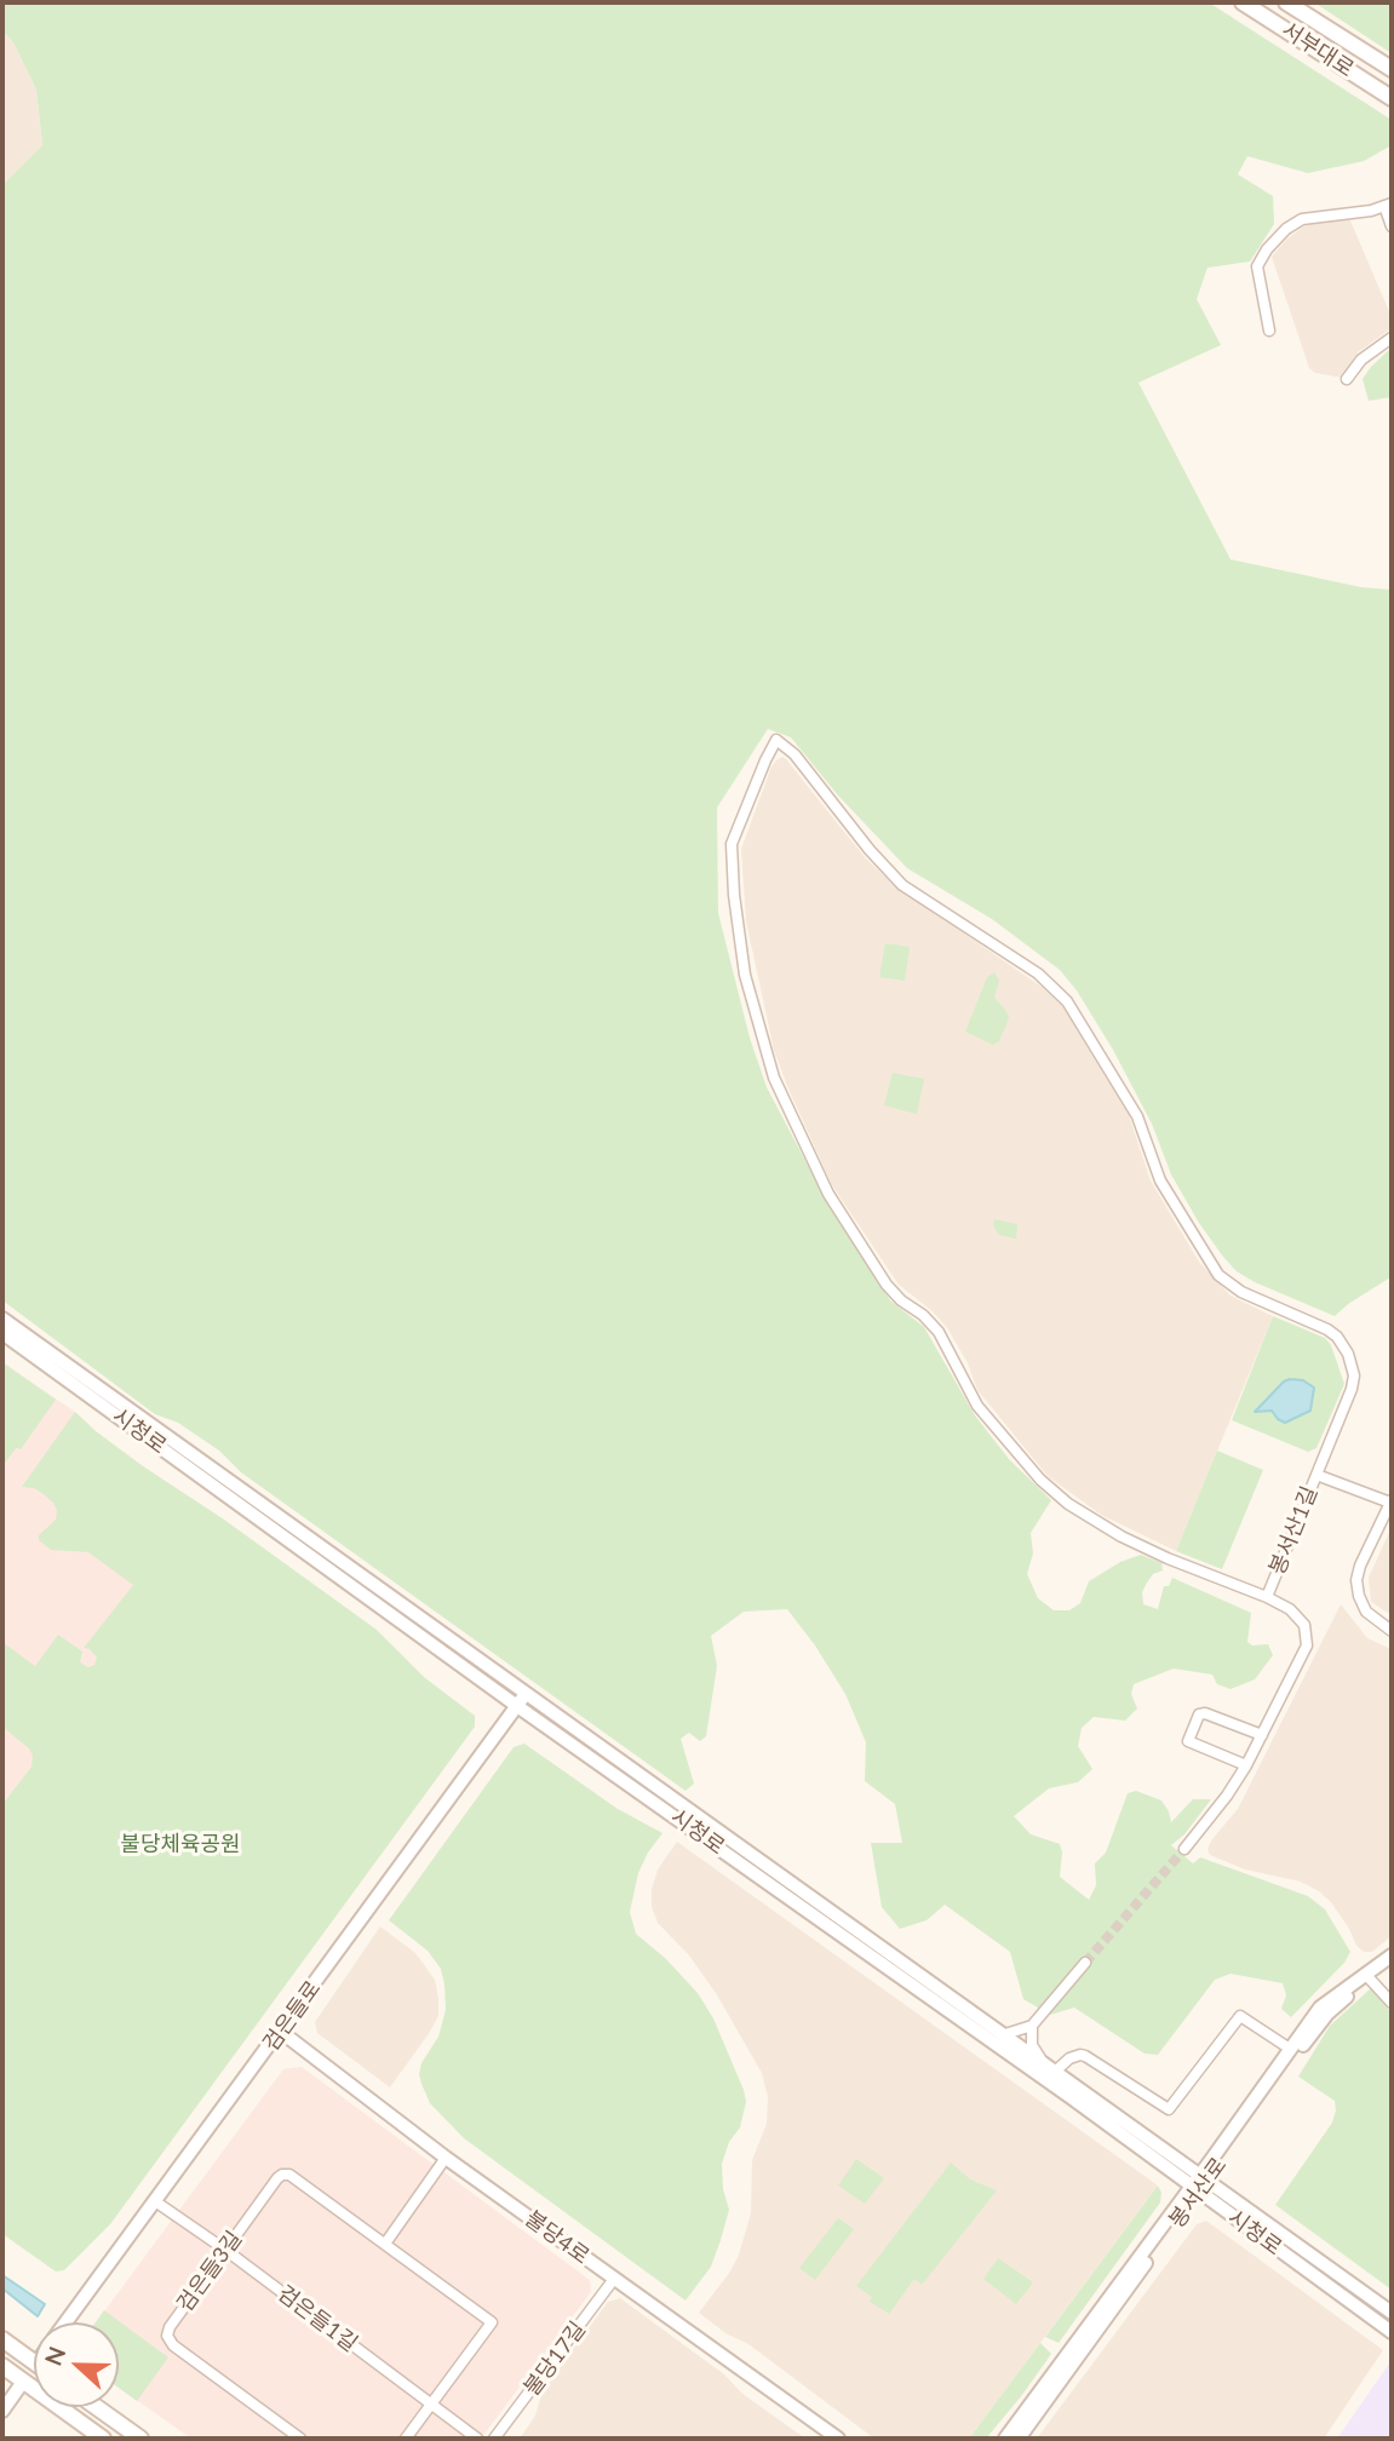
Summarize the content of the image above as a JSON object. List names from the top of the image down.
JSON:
{
  "streets": {
    "main road": ["서부대로"],
    "street": [
      "시청로",
      "봉서산1길",
      "검은들로",
      "봉서산로",
      "불당4로",
      "검은들3길",
      "검은들1길",
      "불당17길"
    ]
  },
  "crossings": [
    ["시청로", "검은들로"],
    ["시청로", "봉서산로"],
    ["검은들로", "불당4로"],
    ["검은들로", "검은들1길"],
    ["불당4로", "불당17길"],
    ["검은들3길", "검은들1길"]
  ],
  "parks": ["불당체육공원"],
  "north": "left"
}
